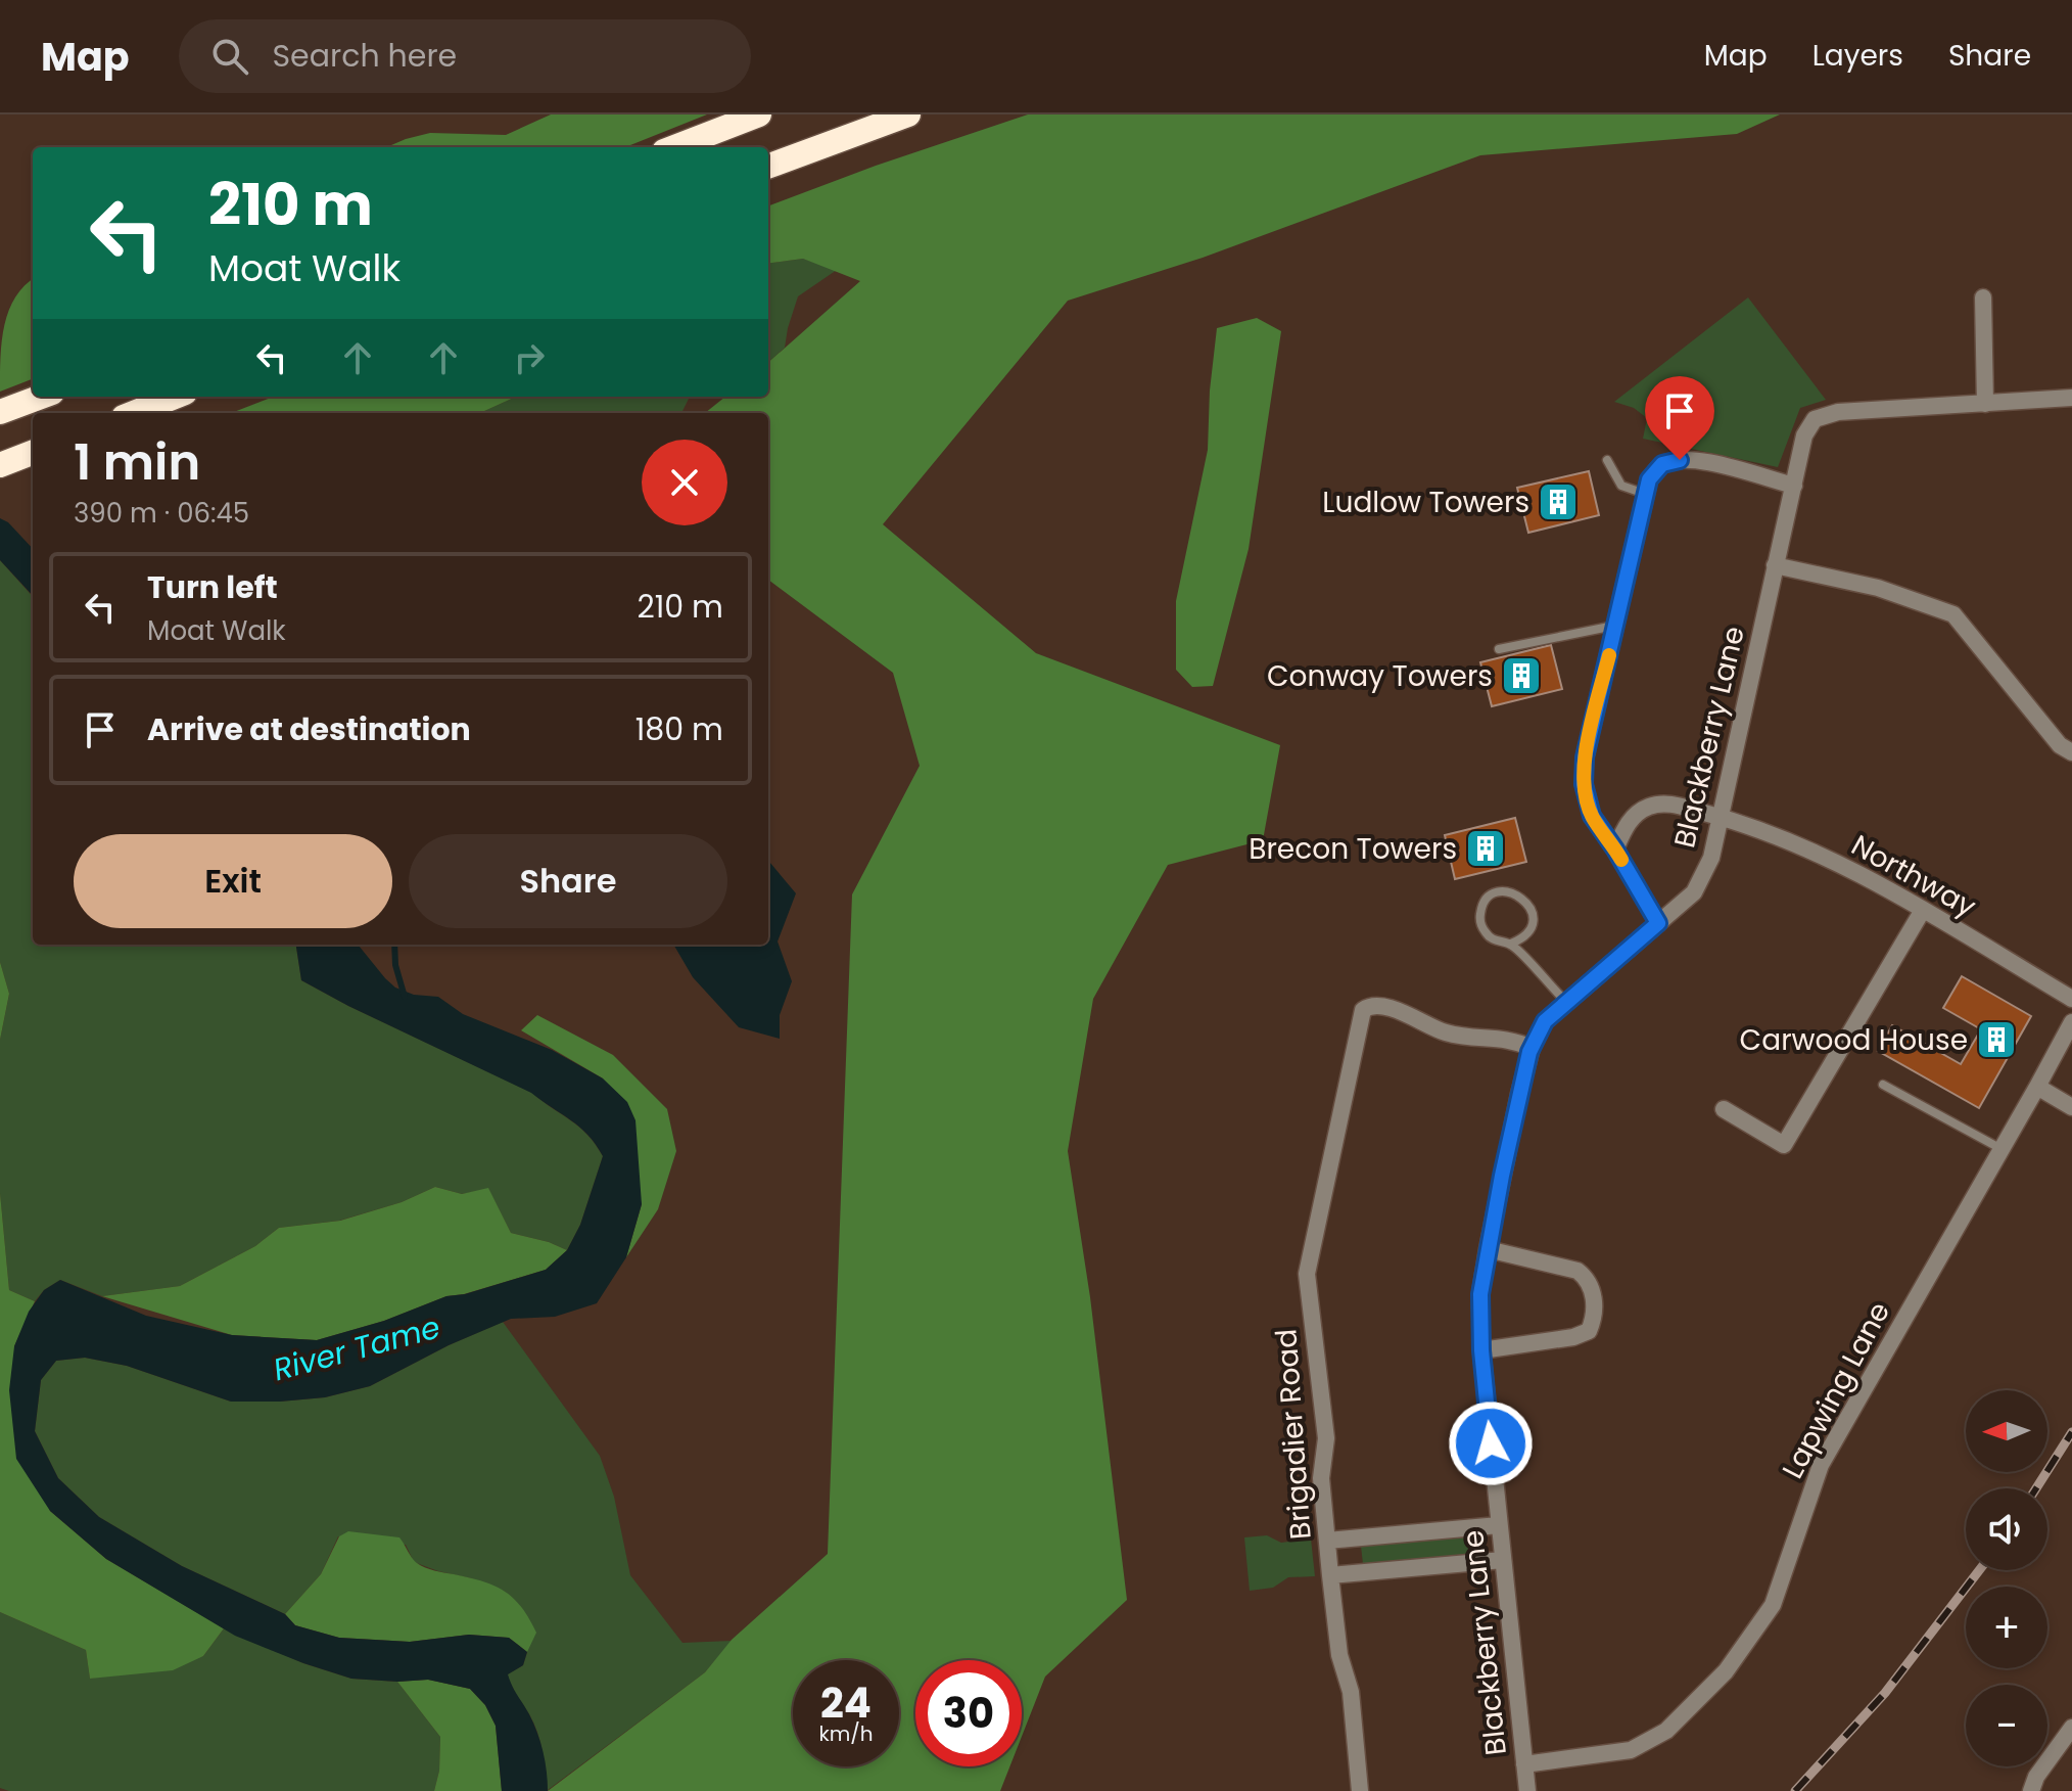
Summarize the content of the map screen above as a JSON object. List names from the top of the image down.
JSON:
{
  "streets": {
    "street": [
      "Blackberry Lane",
      "Northway",
      "Lapwing Lane",
      "Brigadier Road"
    ]
  },
  "crossings": [
    ["Blackberry Lane", "Northway"],
    ["Blackberry Lane", "Lapwing Lane"],
    ["Blackberry Lane", "Brigadier Road"]
  ],
  "water": ["River Tame"],
  "places": {
    "building": [
      "Ludlow Towers",
      "Conway Towers",
      "Brecon Towers",
      "Carwood House"
    ]
  },
  "north": "left",
  "page": {
    "header": "Map",
    "search": "Search here",
    "nav": ["Map", "Layers", "Share"],
    "turn": ["210 m", "Moat Walk"],
    "heading": ["1 min", "390 m · 06:45"],
    "list": [
      {
        "name": "Turn left",
        "note": "Moat Walk",
        "value": "210 m"
      },
      {
        "name": "Arrive at destination",
        "value": "180 m"
      }
    ],
    "buttons": ["Exit", "Share"],
    "map_buttons": ["+", "−"],
    "speed": "24 km/h",
    "limit": "30"
  }
}
